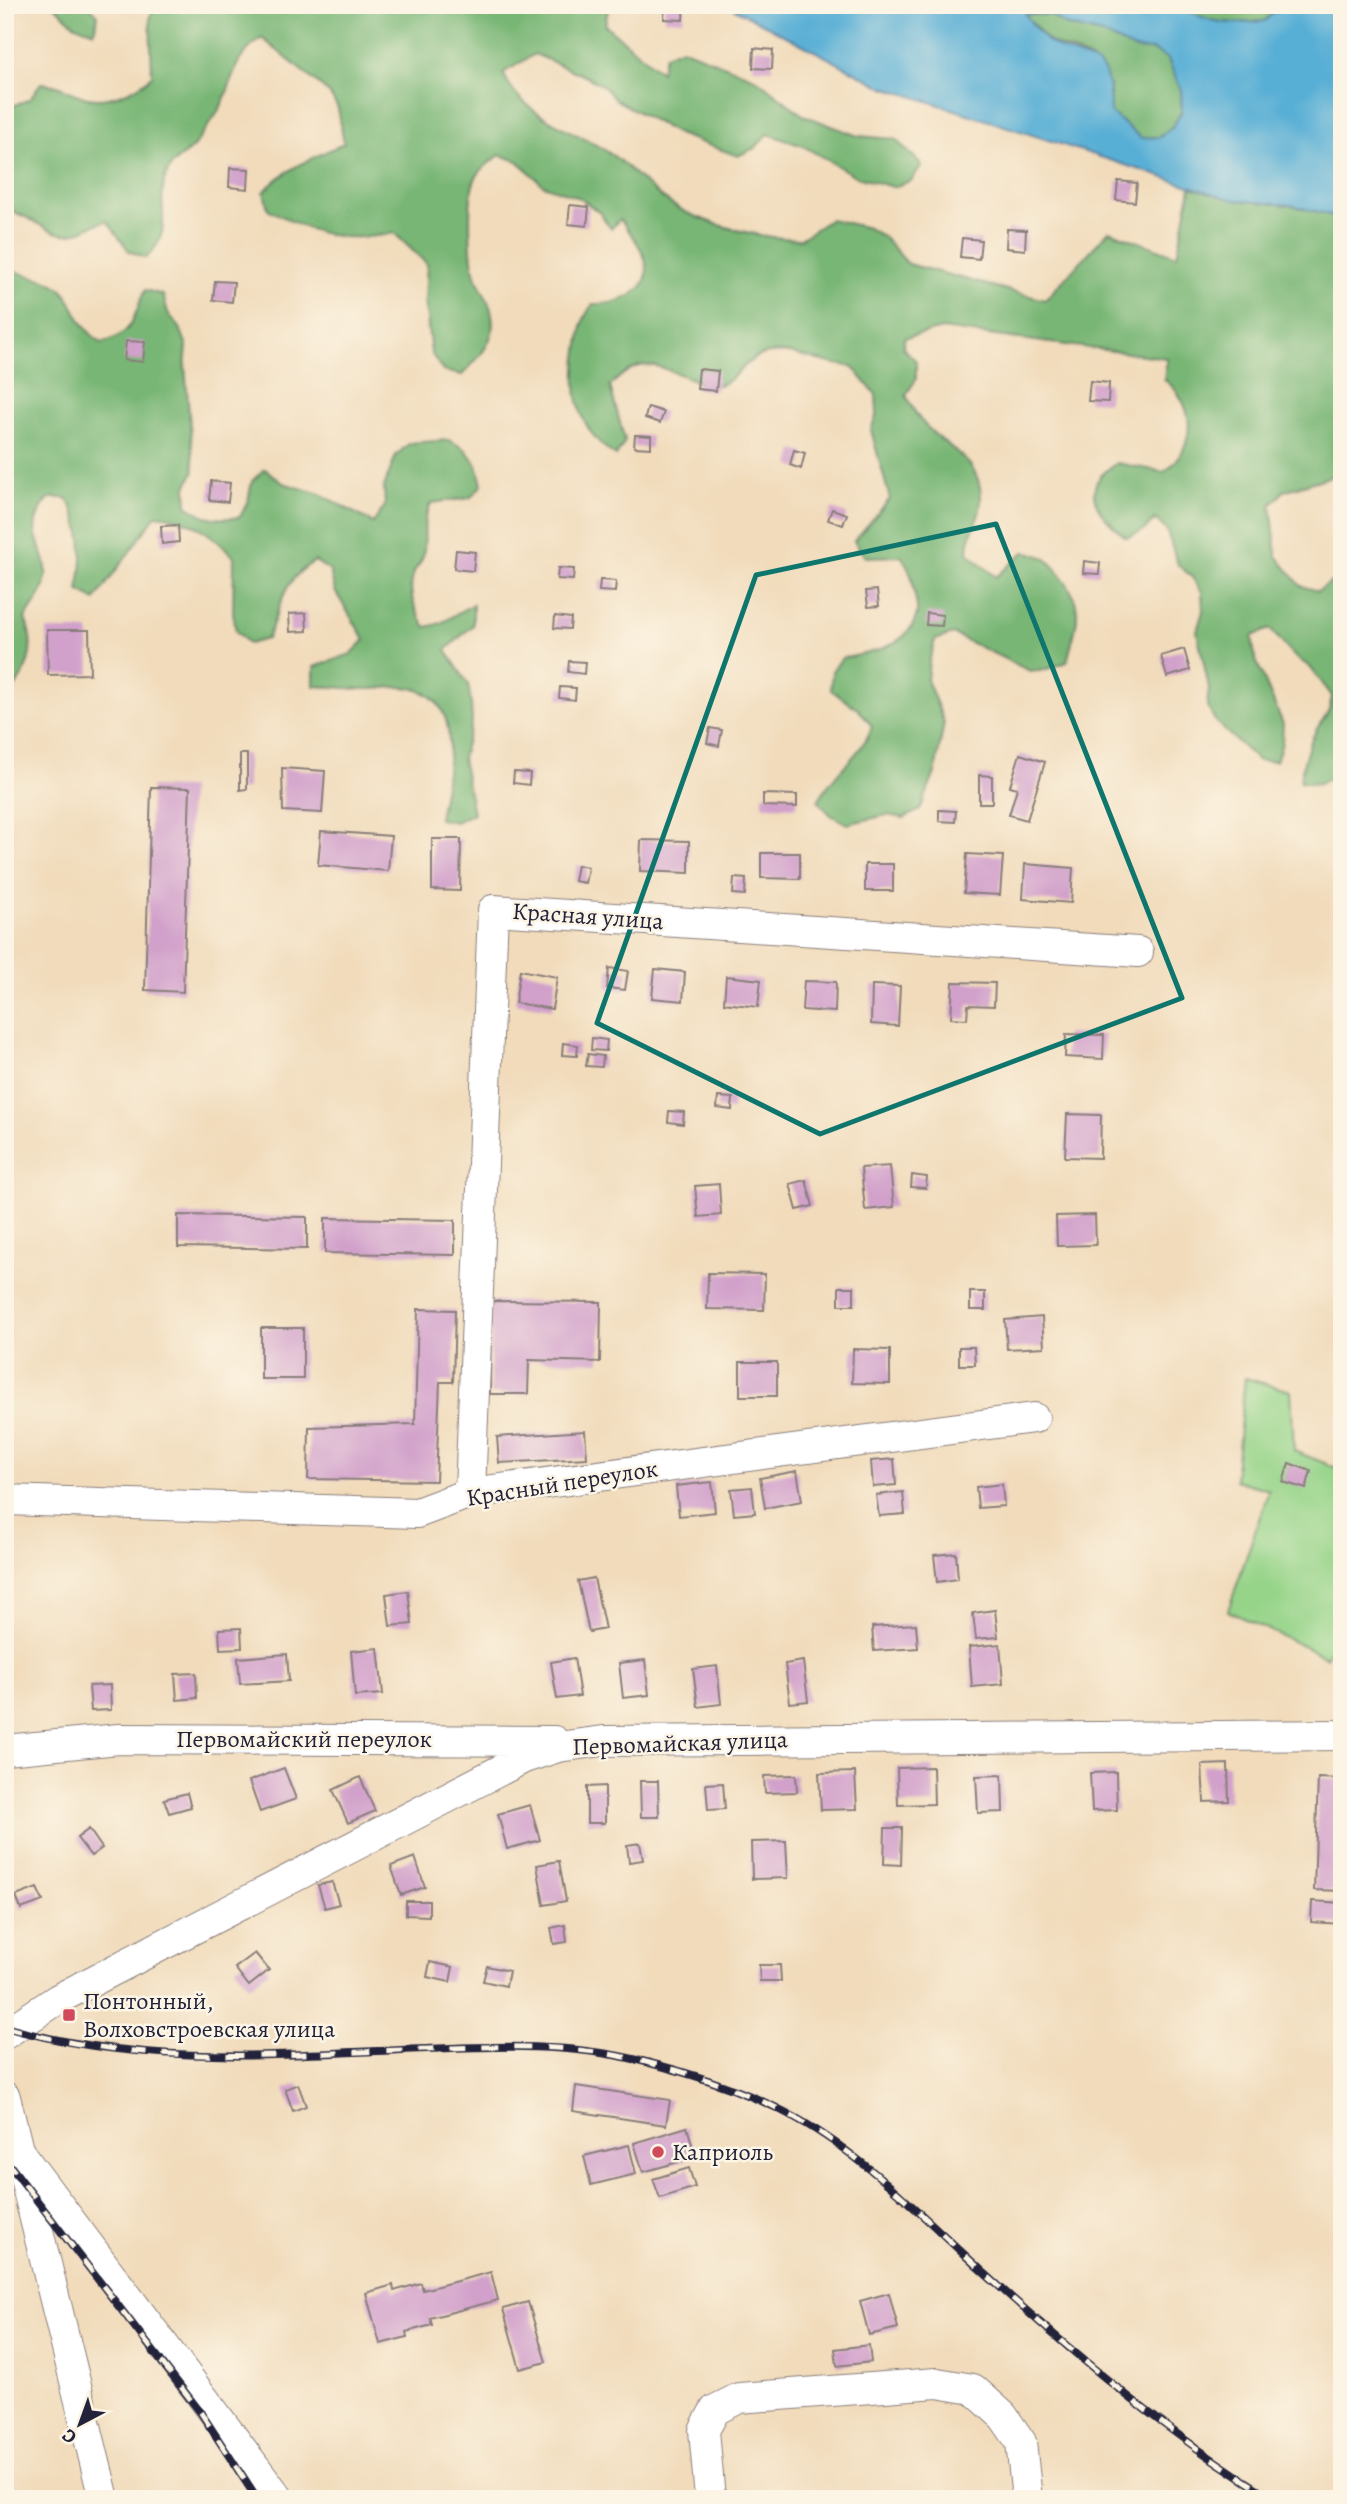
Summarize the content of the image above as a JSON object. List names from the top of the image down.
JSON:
{
  "streets": {
    "street": [
      "Красная улица",
      "Красный переулок",
      "Первомайский переулок",
      "Первомайская улица"
    ]
  },
  "crossings": [
    ["Красная улица", "Красный переулок"],
    ["Первомайский переулок", "Первомайская улица"]
  ],
  "places": {
    "transit": ["Понтонный, Волховстроевская улица"],
    "other": ["Каприоль"]
  },
  "north": "bottom left"
}
